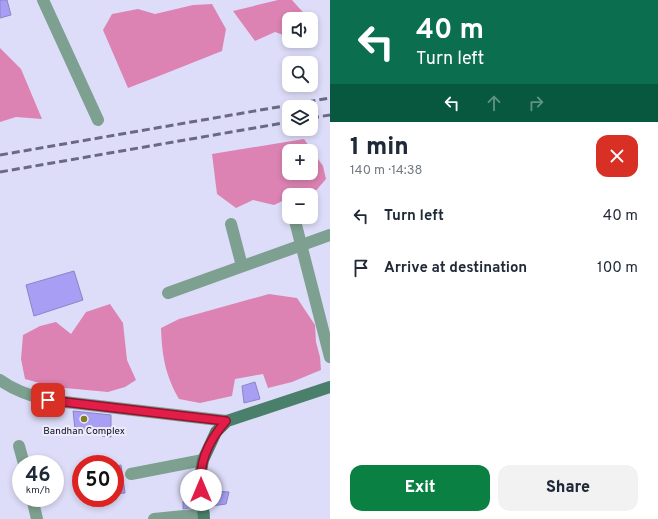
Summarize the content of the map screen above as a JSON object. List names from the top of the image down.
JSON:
{
  "places": ["Bandhan Complex"],
  "page": {
    "turn": ["40 m", "Turn left"],
    "map_buttons": ["+", "−"],
    "heading": ["1 min", "140 m · 14:38"],
    "list": [
      {
        "name": "Turn left",
        "value": "40 m"
      },
      {
        "name": "Arrive at destination",
        "value": "100 m"
      }
    ],
    "speed": "46 km/h",
    "limit": "50",
    "buttons": ["Exit", "Share"]
  }
}
